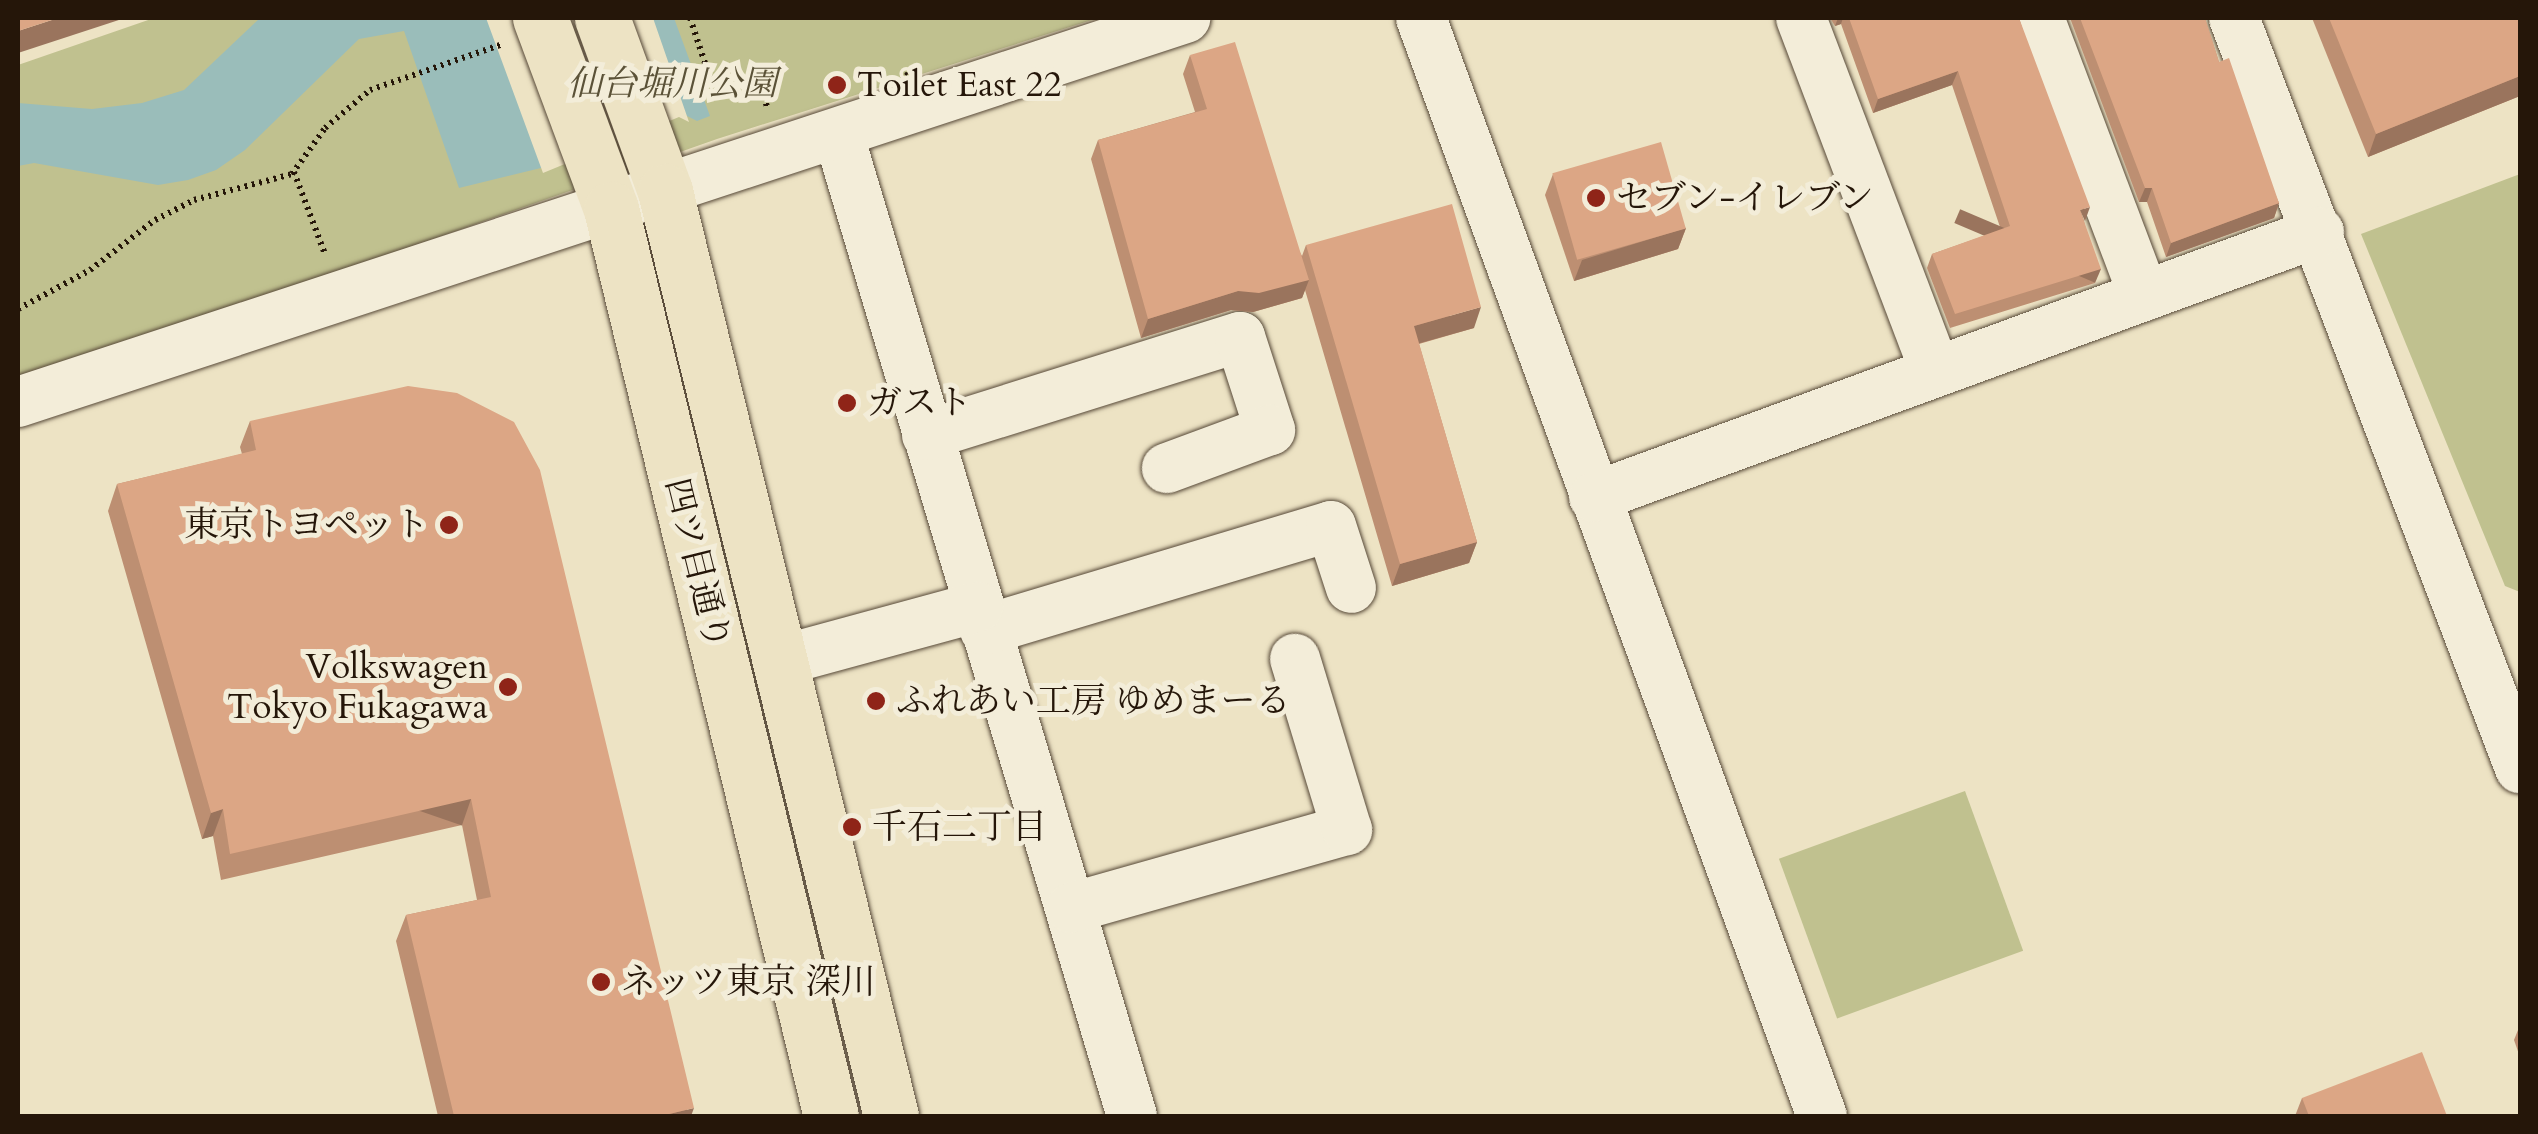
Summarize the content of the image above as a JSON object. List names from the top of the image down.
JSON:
{
  "streets": {
    "main road": ["四ツ目通り"]
  },
  "parks": ["仙台堀川公園"],
  "places": [
    "Toilet East 22",
    "セブン-イレブン",
    "ガスト",
    "東京トヨペット",
    "Volkswagen Tokyo Fukagawa",
    "ふれあい工房 ゆめまーる",
    "千石二丁目",
    "ネッツ東京 深川"
  ]
}
